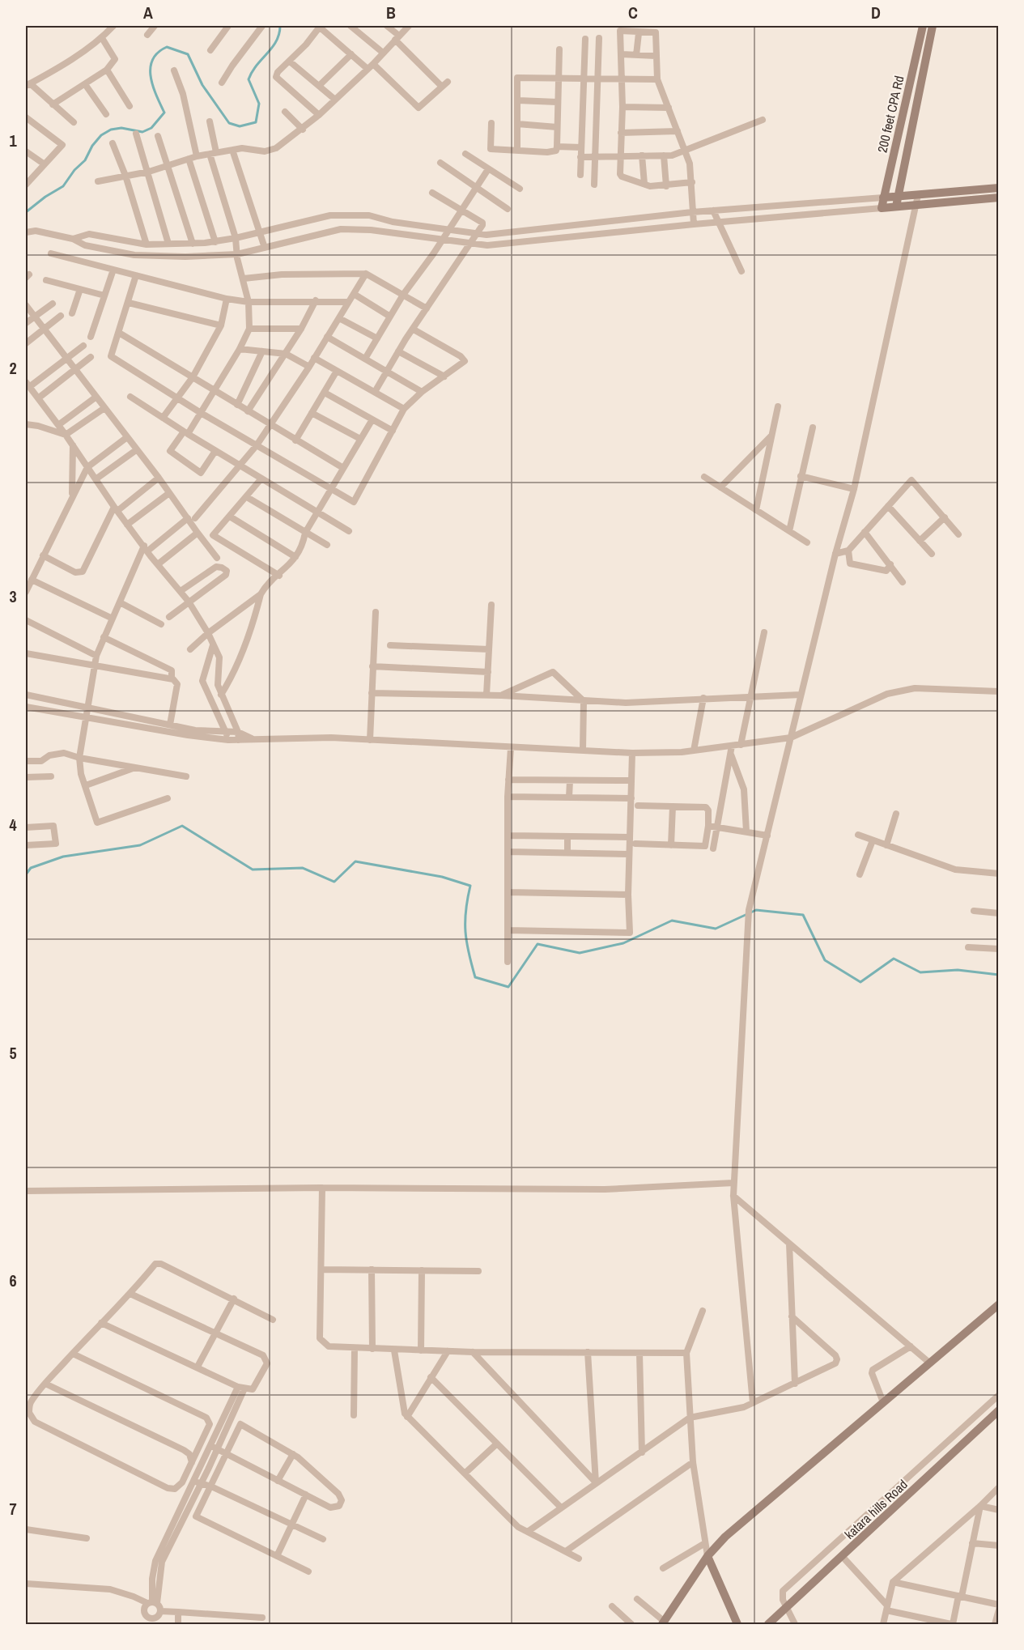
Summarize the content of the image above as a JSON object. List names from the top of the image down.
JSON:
{
  "streets": {
    "street": ["200 feet CPA Rd", "katara hills Road"]
  },
  "grid": {
    "columns": [
      "A",
      "B",
      "C",
      "D"
    ],
    "rows": [
      "1",
      "2",
      "3",
      "4",
      "5",
      "6",
      "7"
    ]
  }
}
